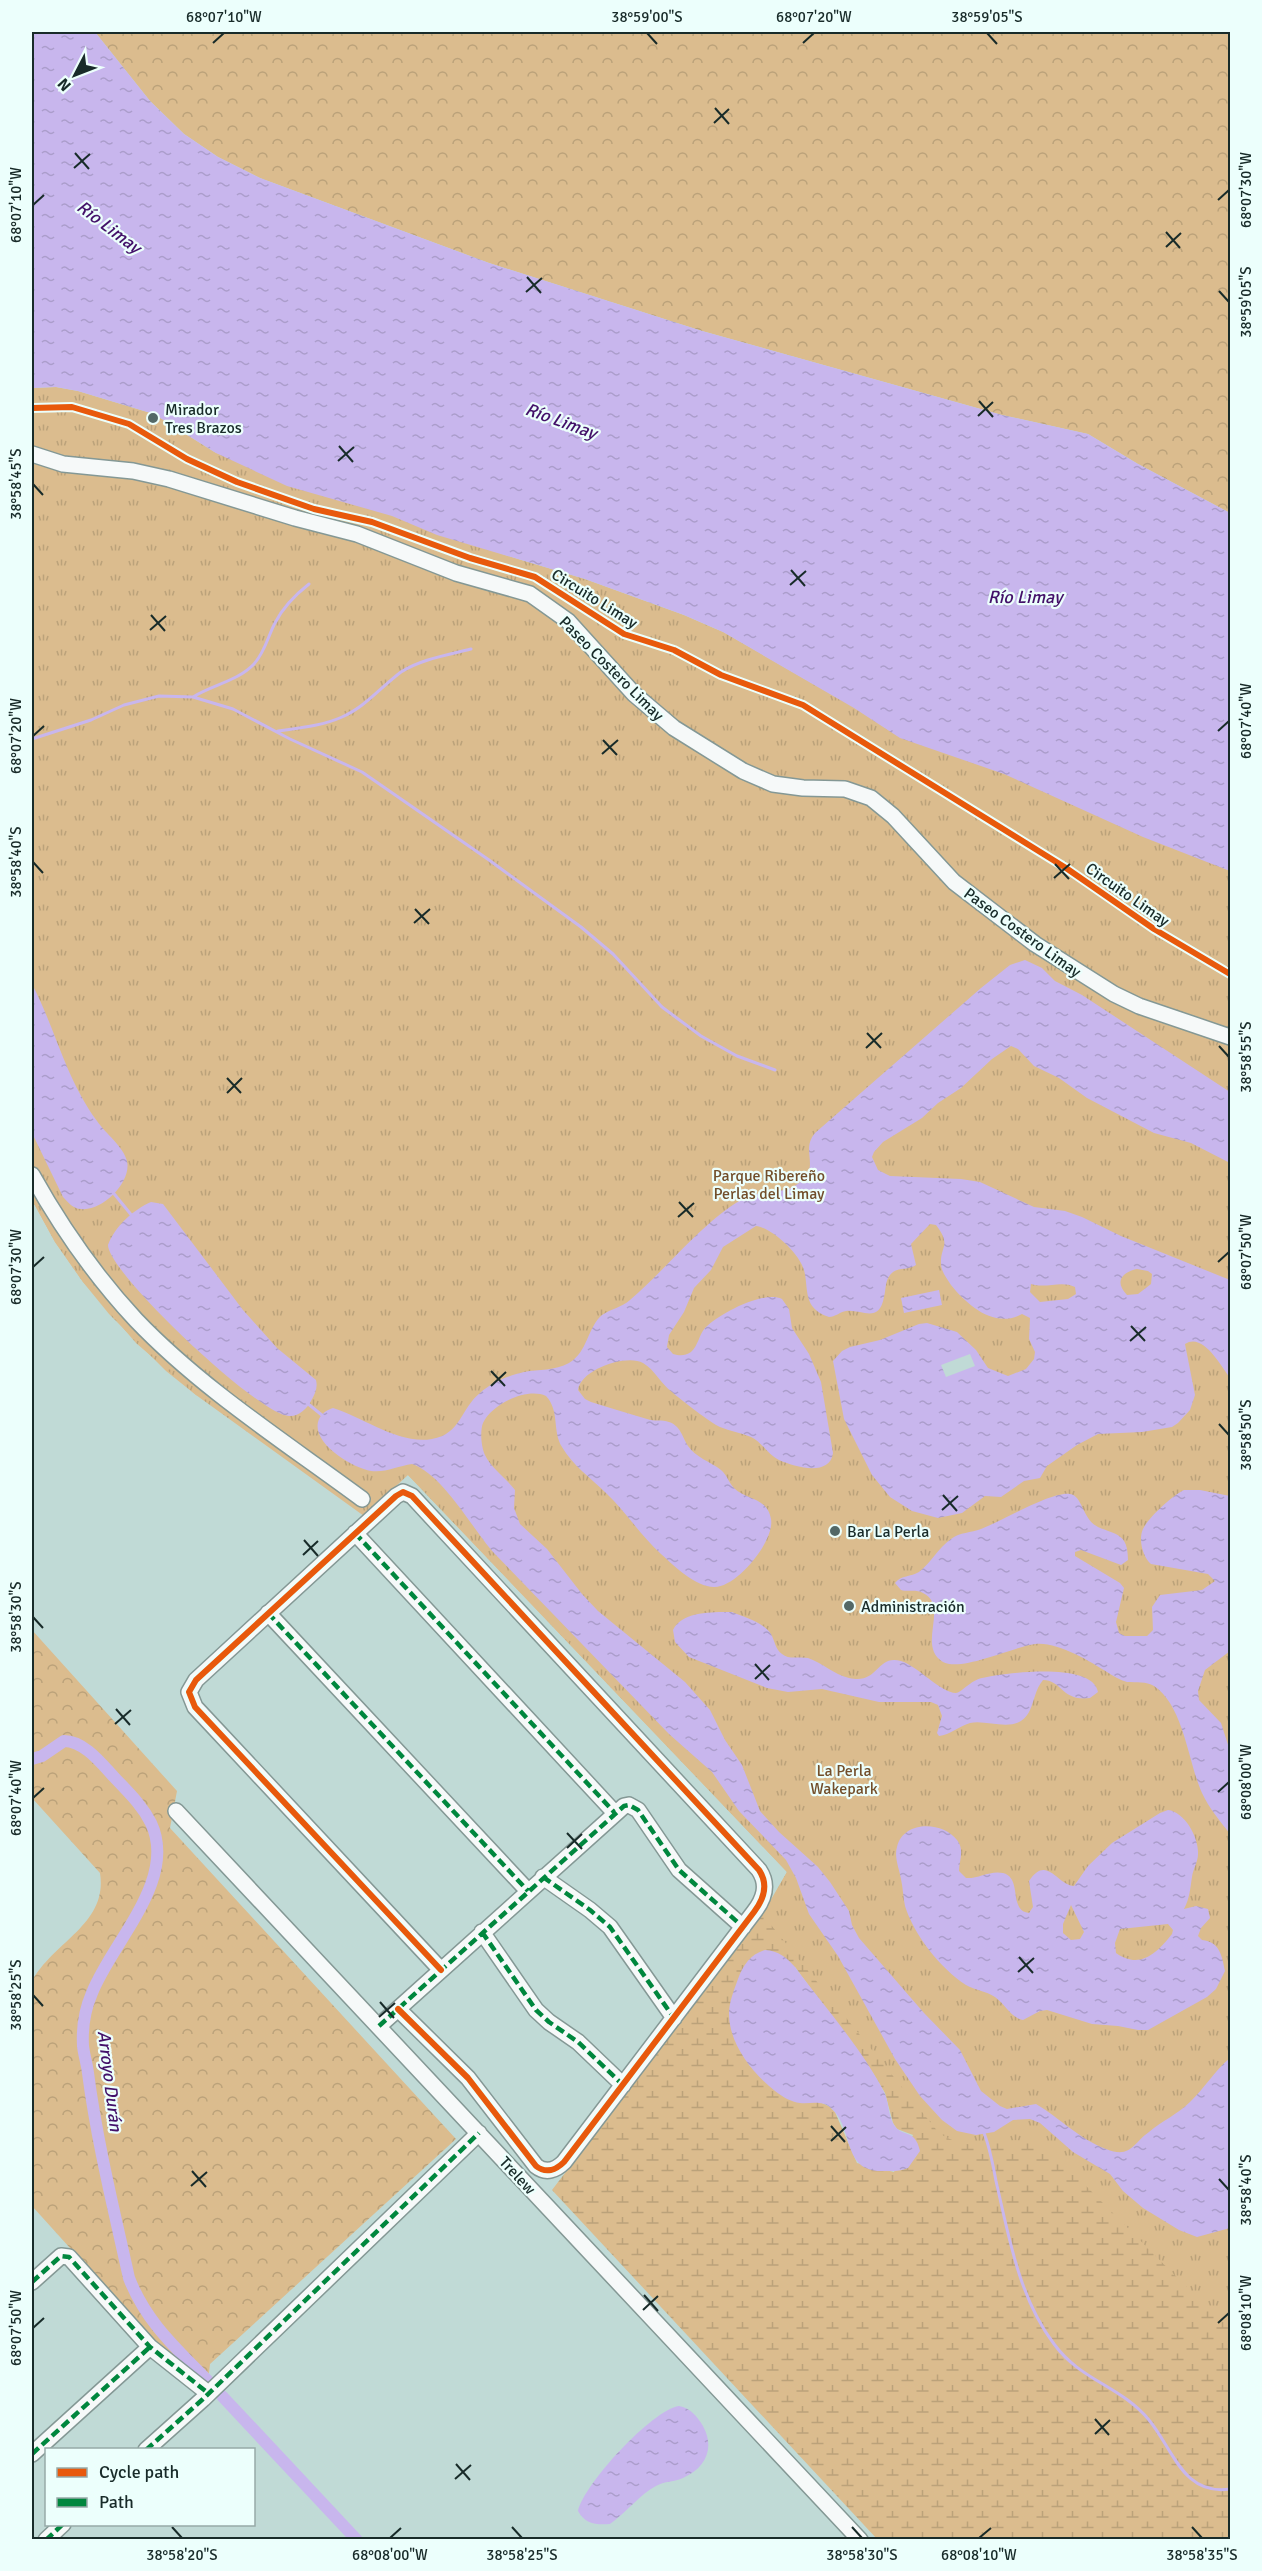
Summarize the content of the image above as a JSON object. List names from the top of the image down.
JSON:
{
  "streets": {
    "street": ["Paseo Costero Limay", "Trelew"],
    "cycle path": ["Circuito Limay"]
  },
  "water": ["Río Limay", "Arroyo Durán"],
  "parks": ["Parque Ribereño Perlas del Limay", "La Perla Wakepark"],
  "places": ["Mirador Tres Brazos", "Bar La Perla", "Administración"],
  "legend": ["Cycle path", "Path"],
  "north": "bottom left",
  "coordinates": [
    "68°07'10\"W",
    "38°59'00\"S",
    "68°07'20\"W",
    "38°59'05\"S",
    "68°07'30\"W",
    "38°58'45\"S",
    "68°07'40\"W",
    "38°58'40\"S",
    "38°58'55\"S",
    "68°07'50\"W",
    "38°58'50\"S",
    "38°58'30\"S",
    "68°08'00\"W",
    "38°58'25\"S",
    "68°08'10\"W",
    "38°58'20\"S",
    "38°58'35\"S"
  ]
}
